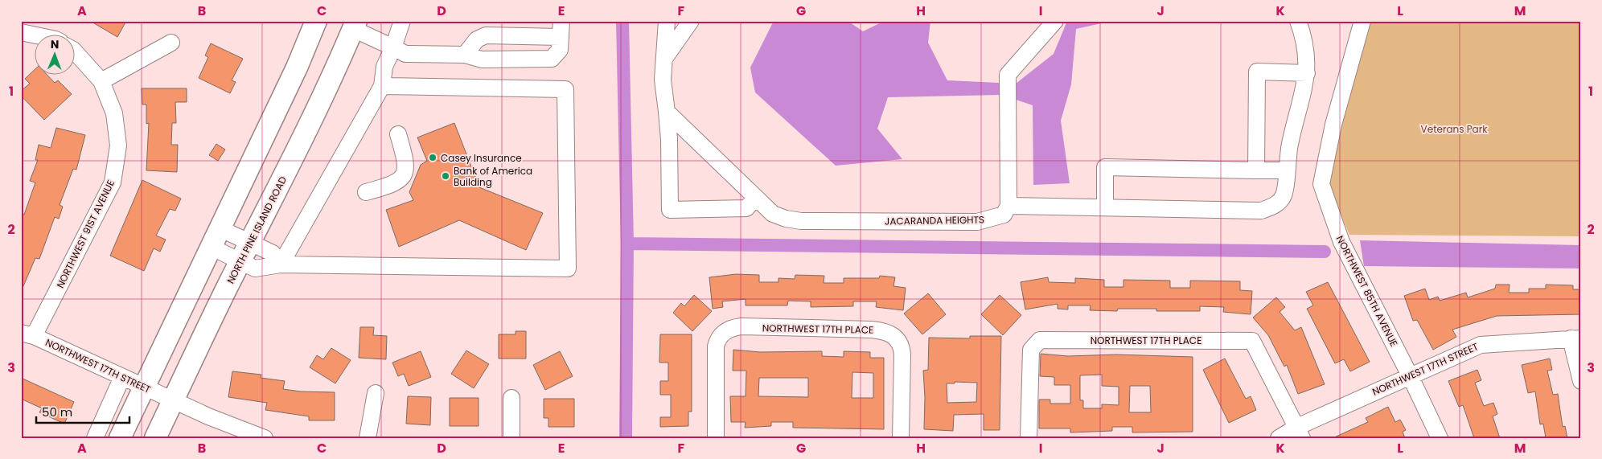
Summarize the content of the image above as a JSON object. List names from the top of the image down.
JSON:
{
  "streets": {
    "main road": ["NORTH PINE ISLAND ROAD"],
    "street": [
      "JACARANDA HEIGHTS",
      "NORTHWEST 91ST AVENUE",
      "NORTHWEST 85TH AVENUE",
      "NORTHWEST 17TH PLACE",
      "NORTHWEST 17TH STREET"
    ]
  },
  "crossings": [
    ["NORTH PINE ISLAND ROAD", "NORTHWEST 17TH STREET"],
    ["NORTHWEST 91ST AVENUE", "NORTHWEST 17TH STREET"],
    ["NORTHWEST 85TH AVENUE", "NORTHWEST 17TH STREET"],
    ["NORTHWEST 17TH PLACE", "NORTHWEST 17TH STREET"]
  ],
  "parks": ["Veterans Park"],
  "places": ["Casey Insurance", "Bank of America Building"],
  "scale_bar": "50 m",
  "north": "top",
  "grid": {
    "columns": [
      "A",
      "B",
      "C",
      "D",
      "E",
      "F",
      "G",
      "H",
      "I",
      "J",
      "K",
      "L",
      "M"
    ],
    "rows": ["1", "2", "3"]
  }
}
